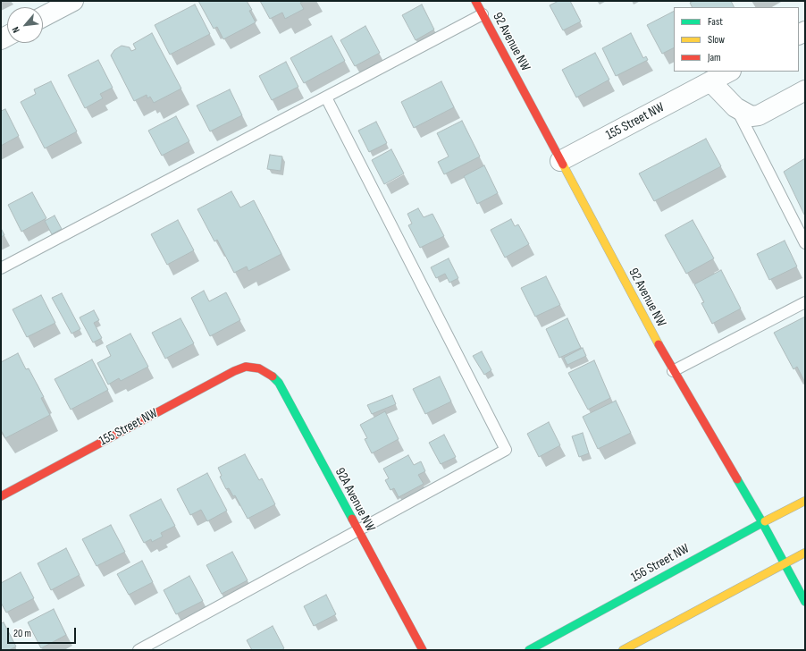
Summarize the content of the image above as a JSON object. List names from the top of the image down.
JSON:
{
  "streets": {
    "street": [
      "92 Avenue NW",
      "155 Street NW",
      "92A Avenue NW",
      "156 Street NW"
    ]
  },
  "crossings": [
    ["92 Avenue NW", "155 Street NW"],
    ["92 Avenue NW", "156 Street NW"],
    ["155 Street NW", "92A Avenue NW"]
  ],
  "legend": ["Fast", "Slow", "Jam"],
  "scale_bar": "20 m",
  "north": "bottom left"
}
